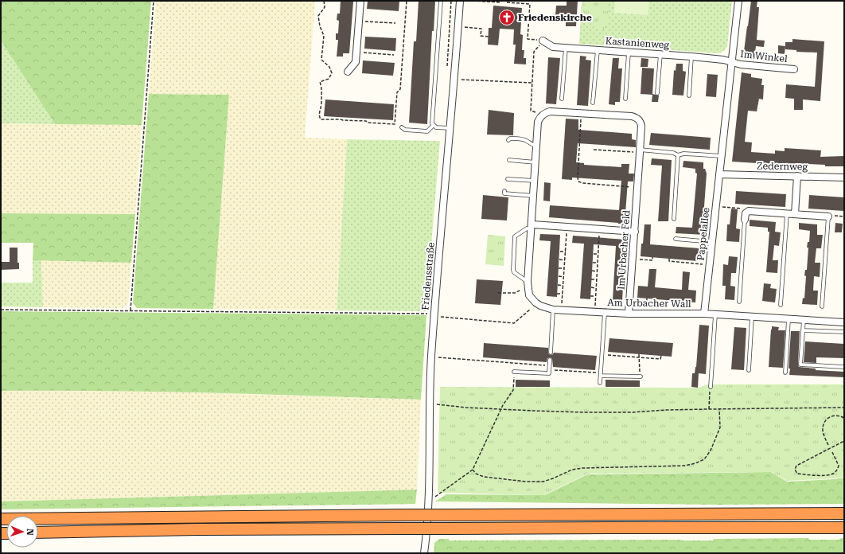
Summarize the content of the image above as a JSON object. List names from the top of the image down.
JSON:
{
  "streets": {
    "street": [
      "Kastanienweg",
      "Im Winkel",
      "Zedernweg",
      "Pappelallee",
      "Im Urbacher Feld",
      "Friedensstraße",
      "Am Urbacher Wall"
    ]
  },
  "crossings": [
    ["Kastanienweg", "Im Winkel"],
    ["Kastanienweg", "Pappelallee"],
    ["Im Winkel", "Pappelallee"],
    ["Zedernweg", "Pappelallee"],
    ["Pappelallee", "Am Urbacher Wall"],
    ["Im Urbacher Feld", "Am Urbacher Wall"]
  ],
  "places": {
    "church": ["Friedenskirche"]
  },
  "north": "right"
}
